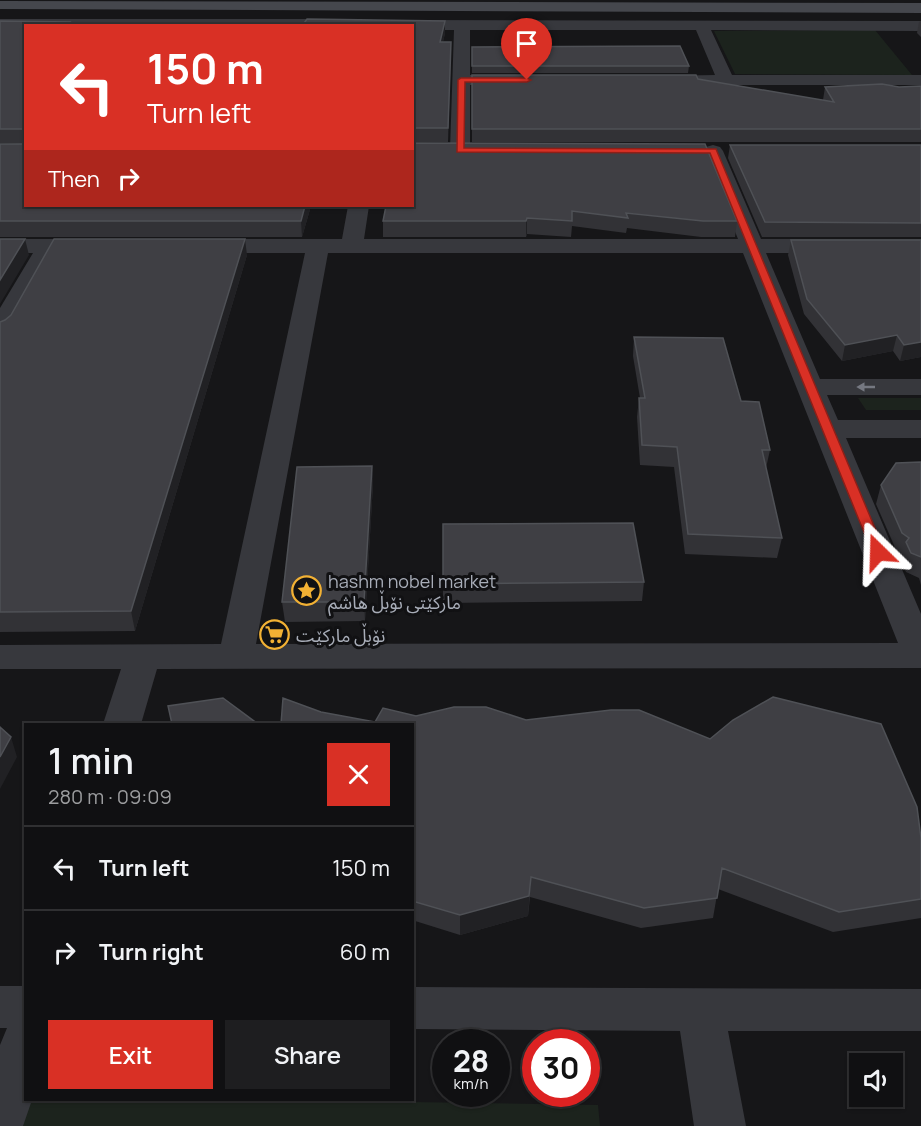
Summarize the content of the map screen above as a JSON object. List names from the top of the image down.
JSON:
{
  "places": {
    "place": ["hashm nobel market مارکێتی نۆبڵ هاشم"],
    "supermarket": ["نۆبڵ مارکێت"]
  },
  "page": {
    "turn": ["150 m", "Turn left"],
    "then": "Then",
    "heading": ["1 min", "280 m · 09:09"],
    "list": [
      {
        "name": "Turn left",
        "value": "150 m"
      },
      {
        "name": "Turn right",
        "value": "60 m"
      }
    ],
    "buttons": ["Exit", "Share"],
    "speed": "28 km/h",
    "limit": "30"
  }
}
